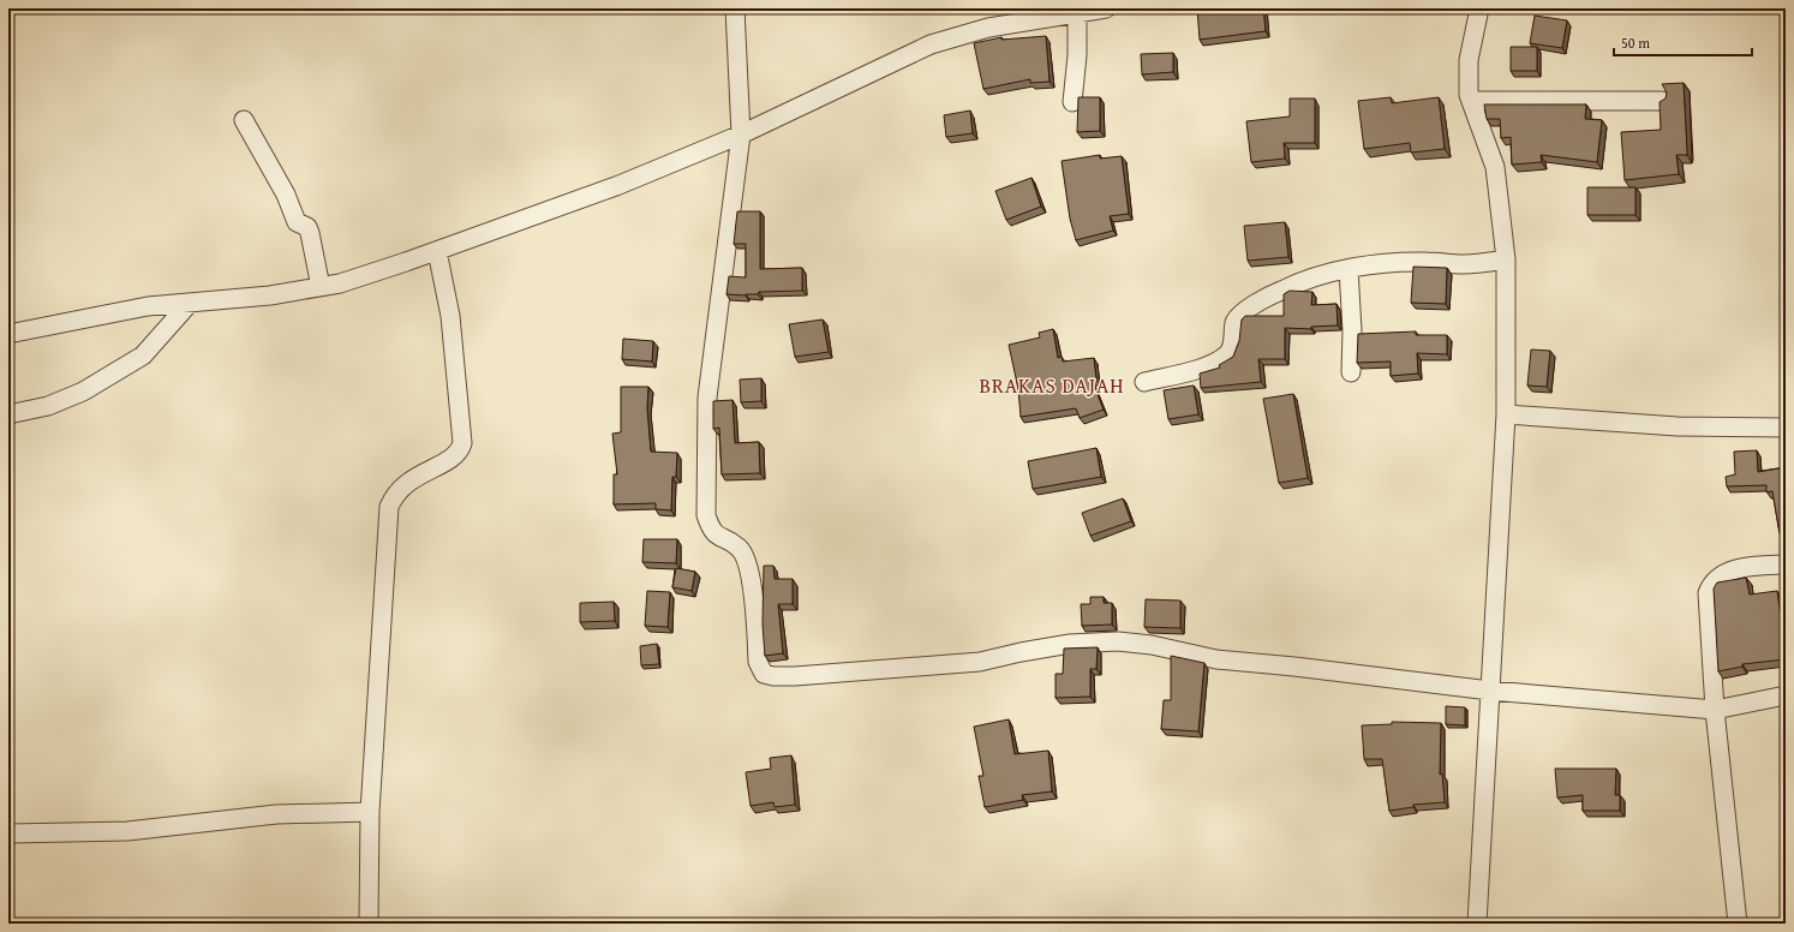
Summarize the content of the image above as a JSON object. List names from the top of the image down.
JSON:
{
  "districts": ["BRAKAS DAJAH"],
  "scale_bar": "50 m"
}
